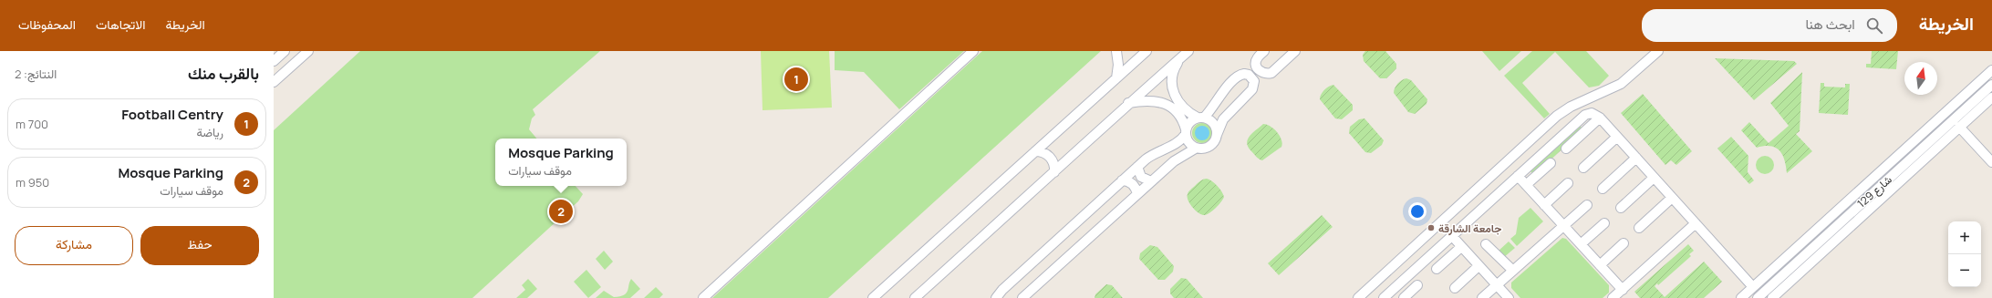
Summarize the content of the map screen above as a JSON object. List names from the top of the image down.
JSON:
{
  "streets": {
    "street": ["شارع 129"]
  },
  "places": ["جامعة الشارقة"],
  "north": "top",
  "page": {
    "header": "الخريطة",
    "search": "ابحث هنا",
    "nav": ["الخريطة", "الاتجاهات", "المحفوظات"],
    "heading": ["بالقرب منك", "النتائج: 2"],
    "pins": ["1", "2"],
    "list": [
      {
        "mark": "1",
        "name": "Football Centry",
        "note": "رياضة",
        "value": "700 m"
      },
      {
        "mark": "2",
        "name": "Mosque Parking",
        "note": "موقف سيارات",
        "value": "950 m"
      }
    ],
    "popup": ["Mosque Parking", "موقف سيارات"],
    "buttons": ["حفظ", "مشاركة"],
    "map_buttons": ["+", "−"]
  }
}
